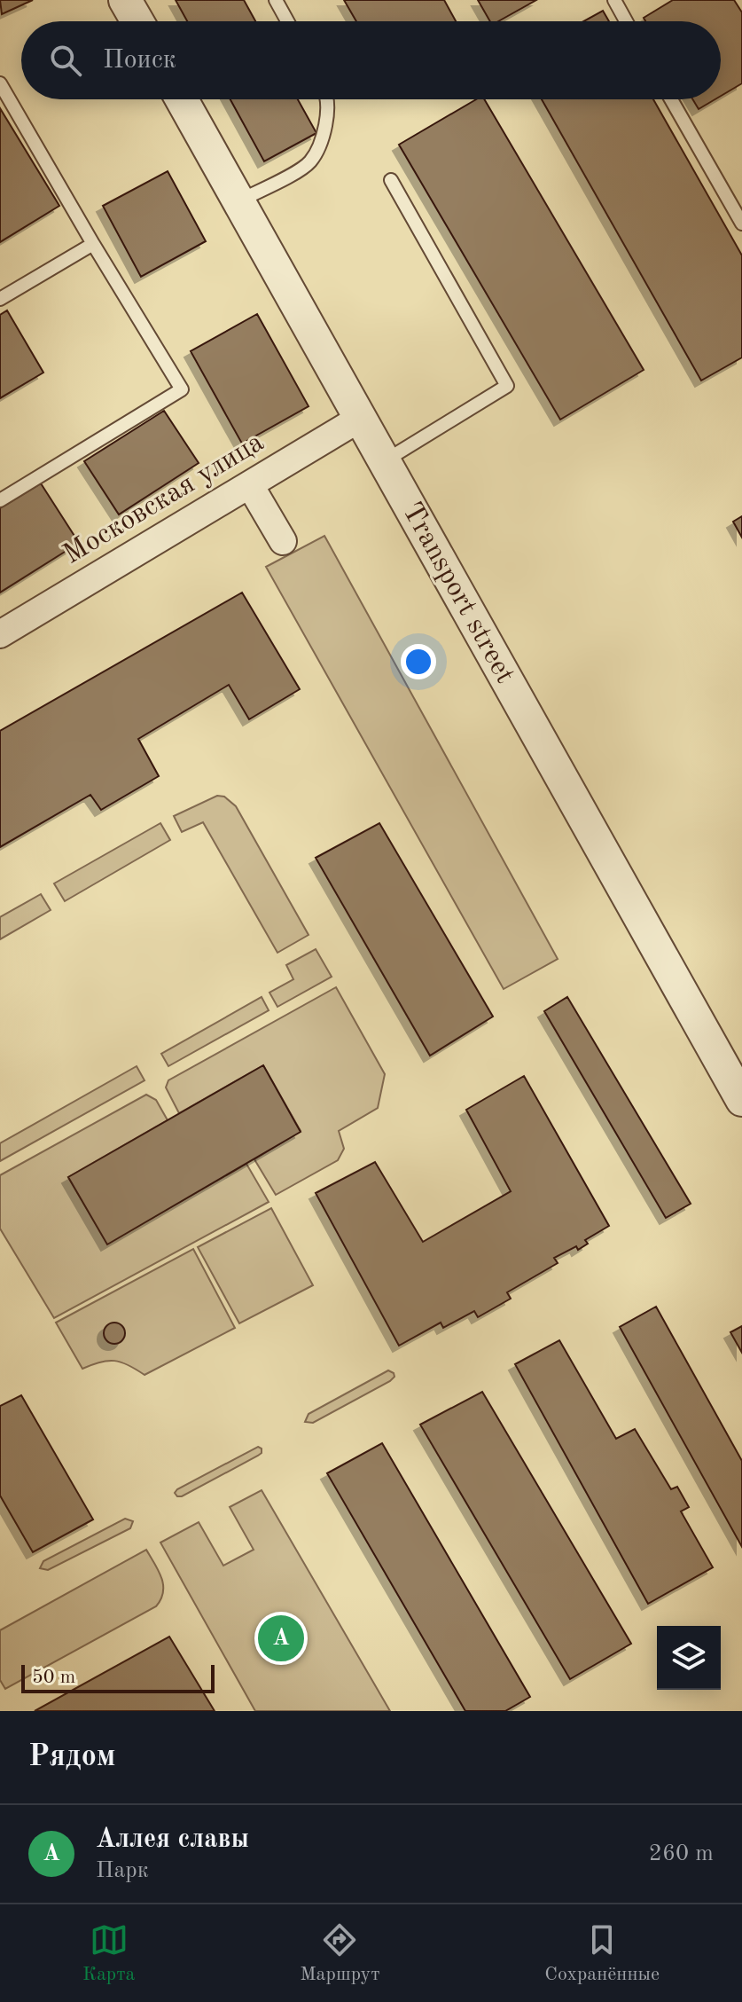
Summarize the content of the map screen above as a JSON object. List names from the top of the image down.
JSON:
{
  "streets": {
    "street": ["Московская улица", "Transport street"]
  },
  "crossings": [
    ["Московская улица", "Transport street"]
  ],
  "scale_bar": "50 m",
  "page": {
    "search": "Поиск",
    "pins": "A",
    "scale": "50 m",
    "heading": "Рядом",
    "list": [
      {
        "mark": "A",
        "name": "Аллея славы",
        "note": "Парк",
        "value": "260 m"
      }
    ],
    "nav": ["Карта", "Маршрут", "Сохранённые"]
  }
}
